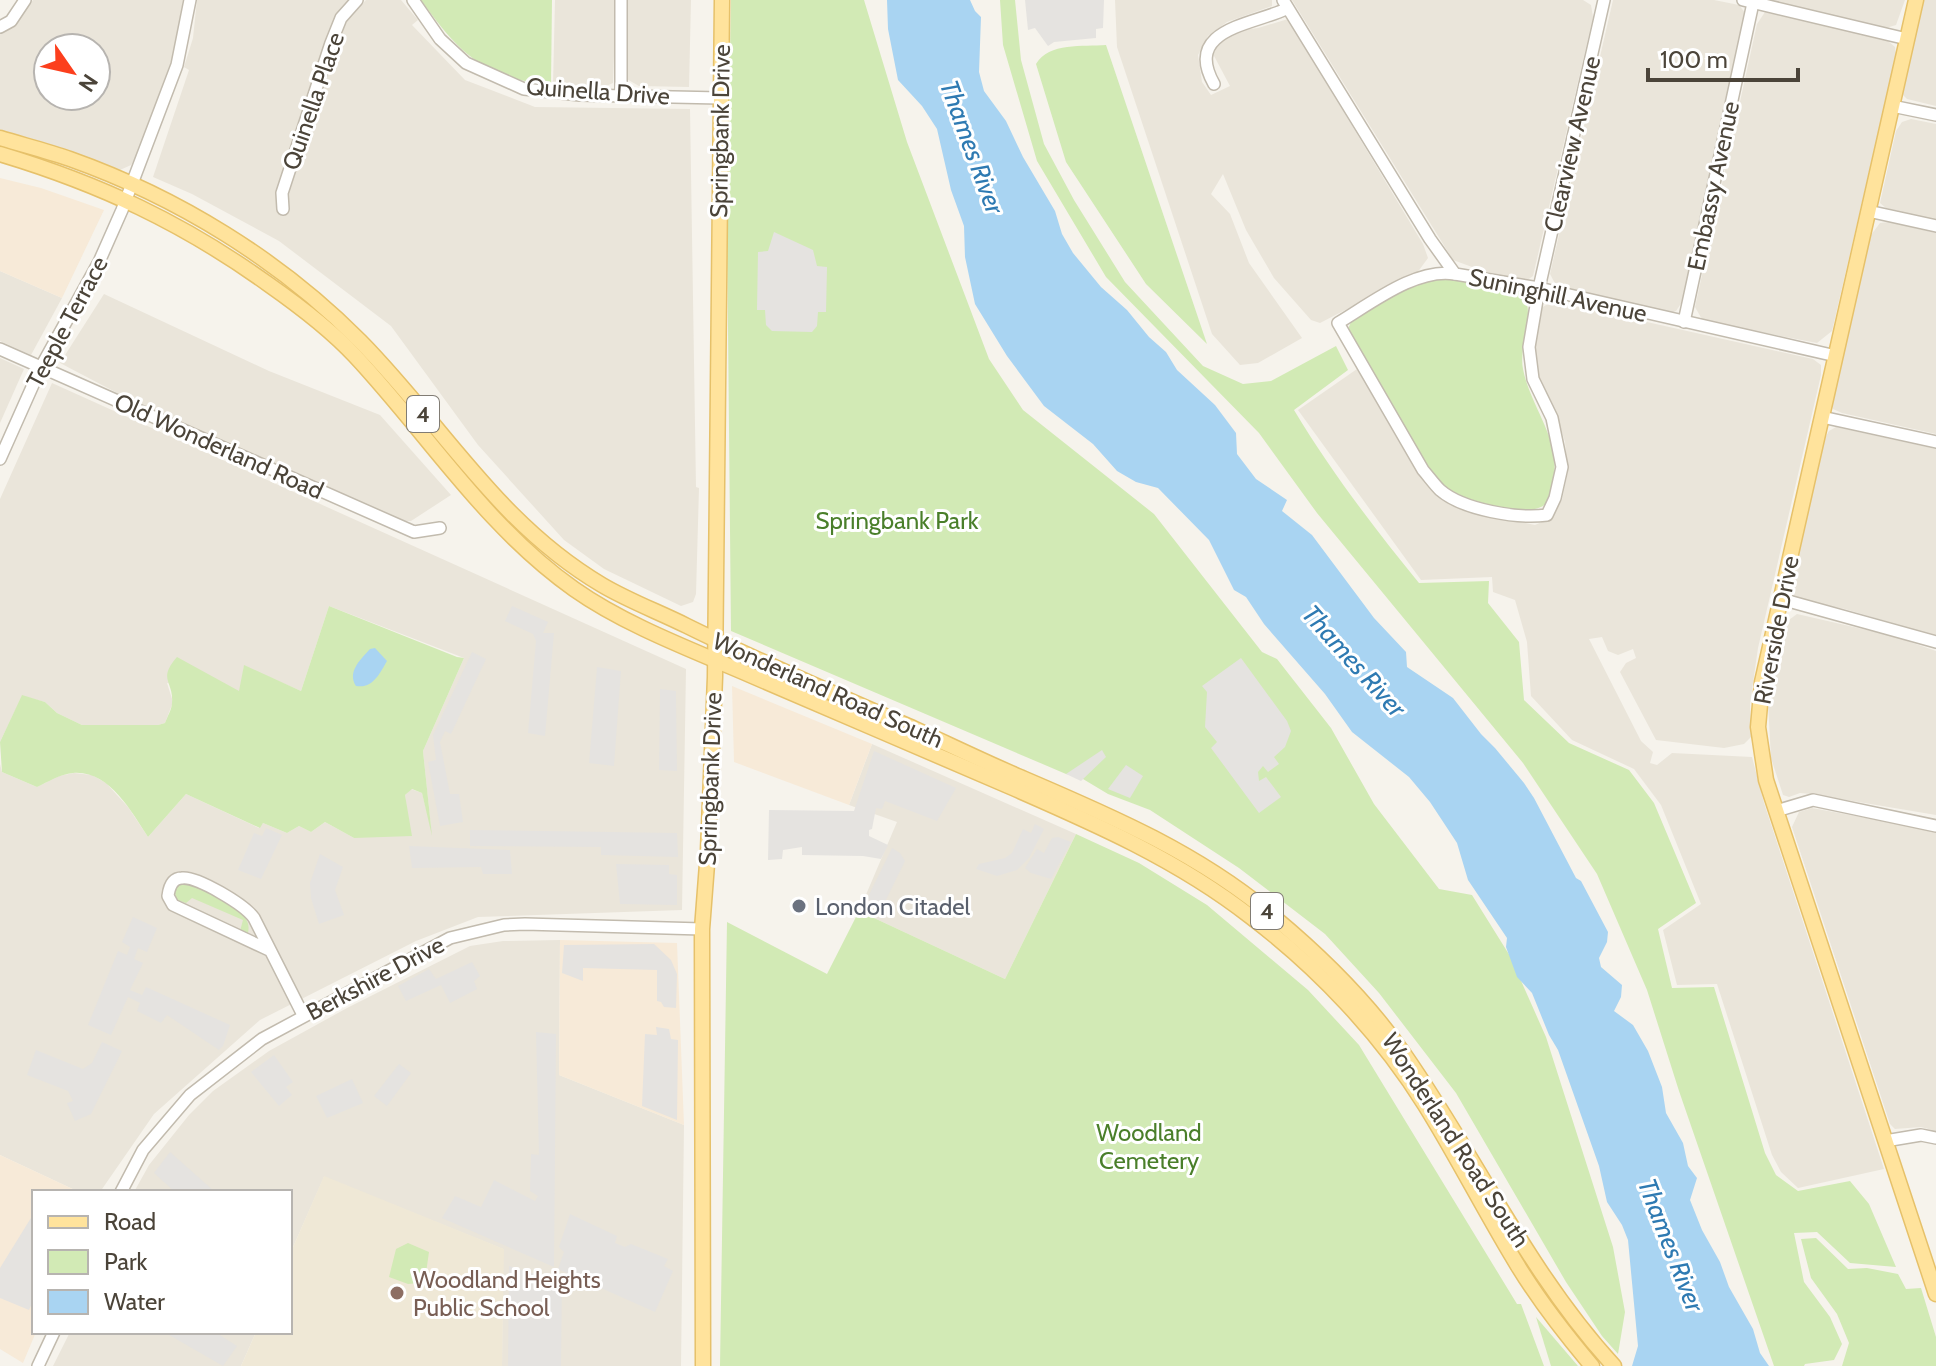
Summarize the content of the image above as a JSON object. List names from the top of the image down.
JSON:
{
  "streets": {
    "main road": [
      "Springbank Drive",
      "4",
      "Riverside Drive",
      "Wonderland Road South"
    ],
    "street": [
      "Quinella Drive",
      "Quinella Place",
      "Clearview Avenue",
      "Embassy Avenue",
      "Suninghill Avenue",
      "Teeple Terrace",
      "Old Wonderland Road",
      "Berkshire Drive"
    ]
  },
  "crossings": [
    ["Quinella Drive", "Springbank Drive"],
    ["Springbank Drive", "Wonderland Road South"],
    ["Springbank Drive", "Berkshire Drive"],
    ["Clearview Avenue", "Suninghill Avenue"],
    ["Embassy Avenue", "Suninghill Avenue"],
    ["Suninghill Avenue", "Riverside Drive"],
    ["Teeple Terrace", "Old Wonderland Road"],
    ["Teeple Terrace", "Wonderland Road South"],
    ["4", "Wonderland Road South"]
  ],
  "water": ["Thames River"],
  "parks": ["Springbank Park", "Woodland Cemetery"],
  "places": ["London Citadel", "Woodland Heights Public School"],
  "legend": ["Road", "Park", "Water"],
  "scale_bar": "100 m",
  "north": "bottom right"
}
